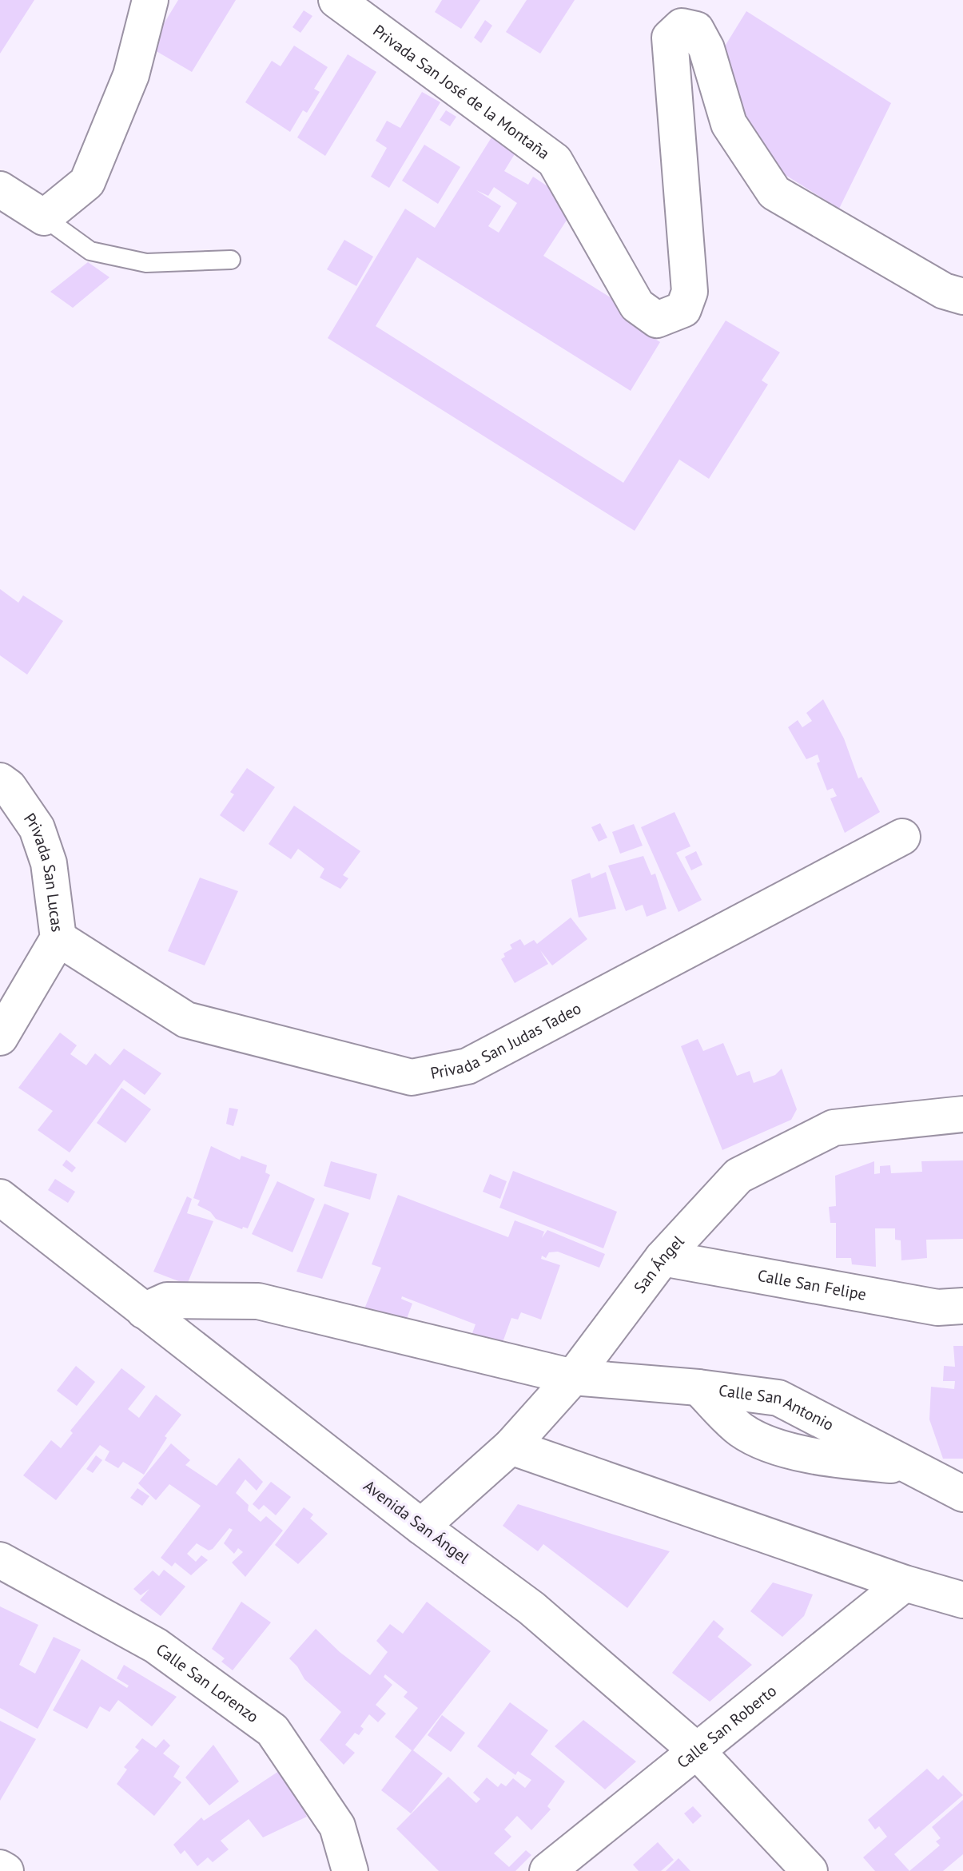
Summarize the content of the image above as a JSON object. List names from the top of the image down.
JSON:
{
  "streets": {
    "street": [
      "Privada San José de la Montaña",
      "Privada San Lucas",
      "Privada San Judas Tadeo",
      "San Ángel",
      "Calle San Felipe",
      "Calle San Antonio",
      "Avenida San Ángel",
      "Calle San Lorenzo",
      "Calle San Roberto"
    ]
  },
  "crossings": [
    ["Privada San Lucas", "Privada San Judas Tadeo"],
    ["San Ángel", "Calle San Felipe"],
    ["San Ángel", "Calle San Antonio"],
    ["San Ángel", "Avenida San Ángel"],
    ["Calle San Antonio", "Avenida San Ángel"],
    ["Avenida San Ángel", "Calle San Roberto"]
  ]
}
